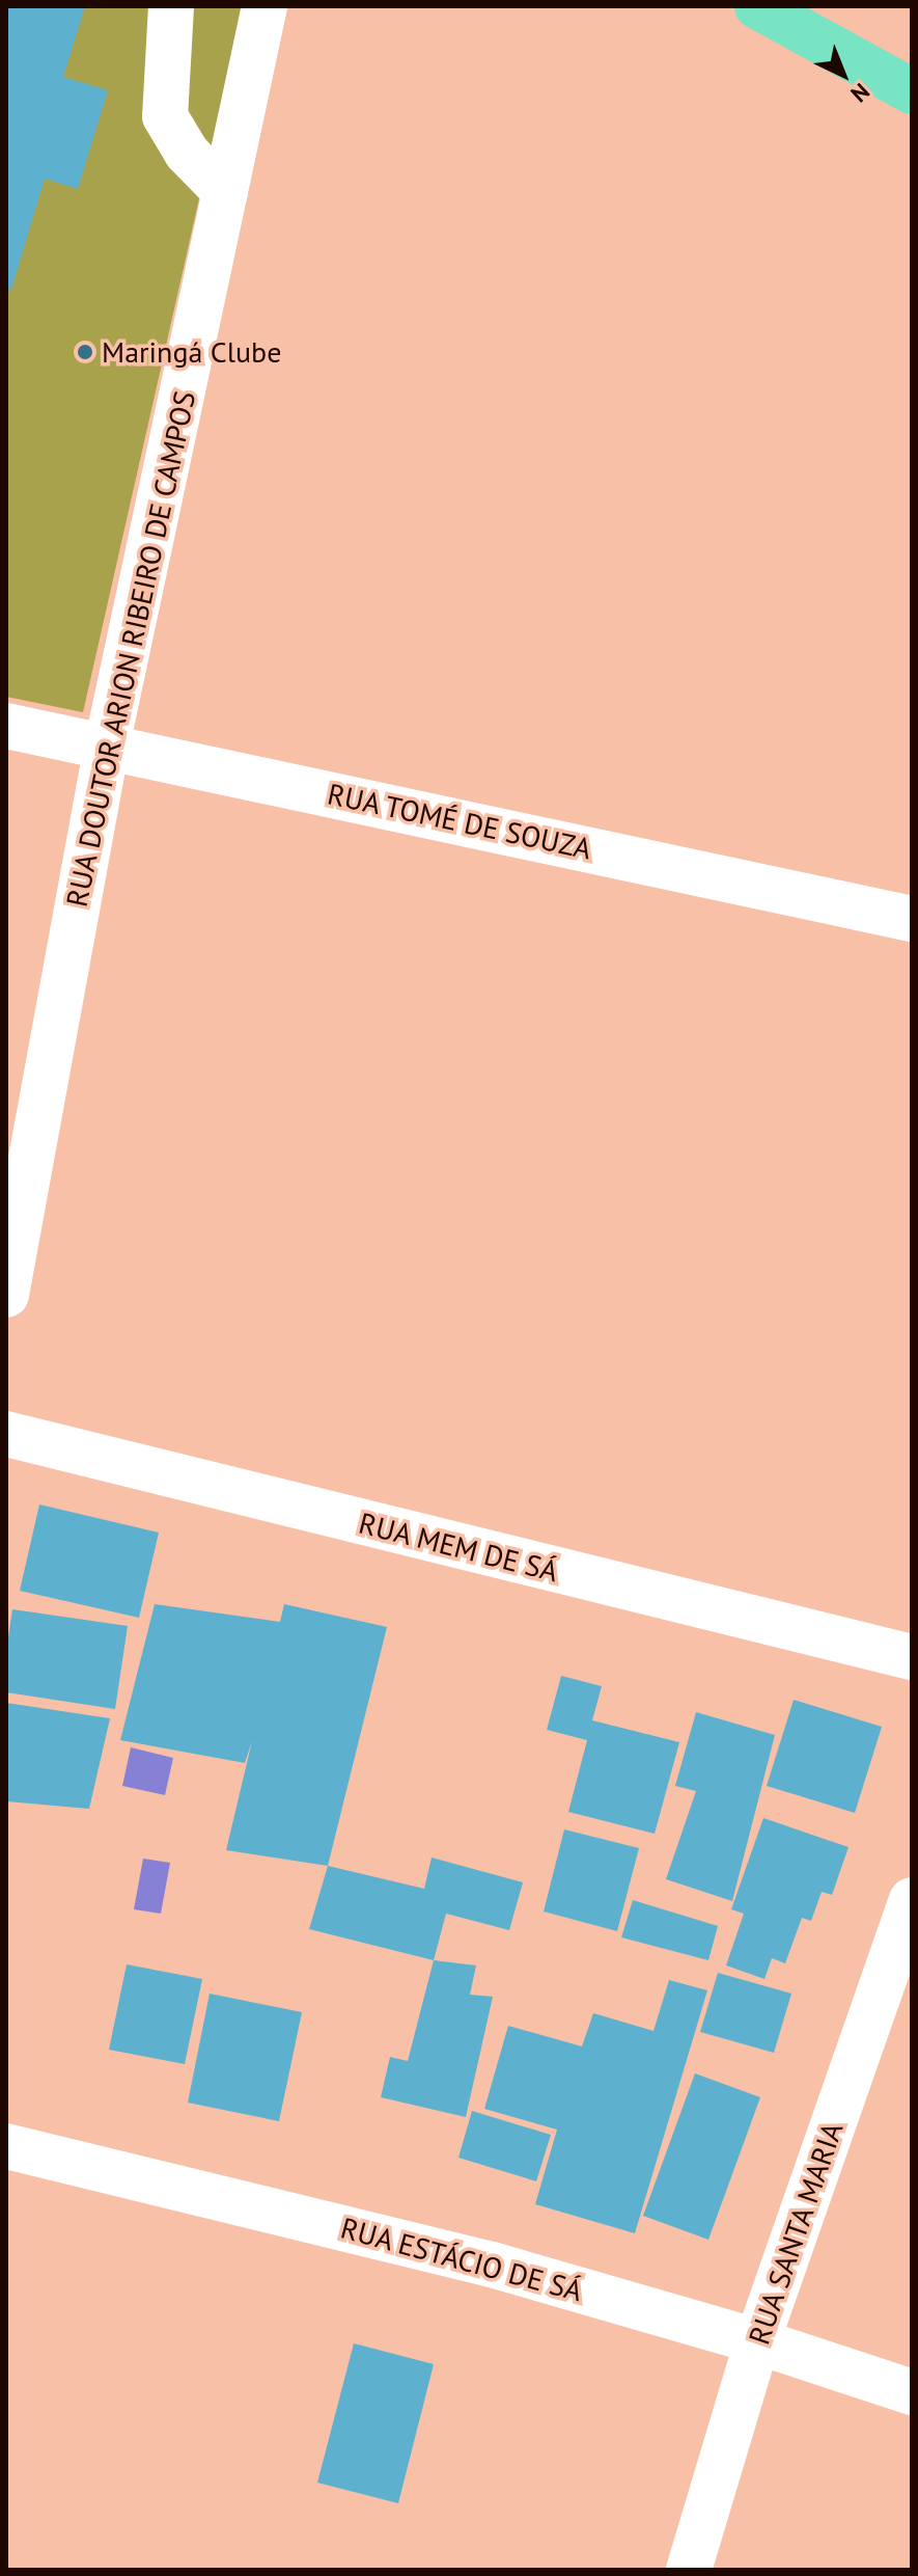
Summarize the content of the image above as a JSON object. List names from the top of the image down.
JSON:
{
  "streets": {
    "street": [
      "RUA DOUTOR ARION RIBEIRO DE CAMPOS",
      "RUA TOMÉ DE SOUZA",
      "RUA MEM DE SÁ",
      "RUA SANTA MARIA",
      "RUA ESTÁCIO DE SÁ"
    ]
  },
  "crossings": [
    ["RUA DOUTOR ARION RIBEIRO DE CAMPOS", "RUA TOMÉ DE SOUZA"],
    ["RUA SANTA MARIA", "RUA ESTÁCIO DE SÁ"]
  ],
  "places": ["Maringá Clube"],
  "north": "bottom right"
}
